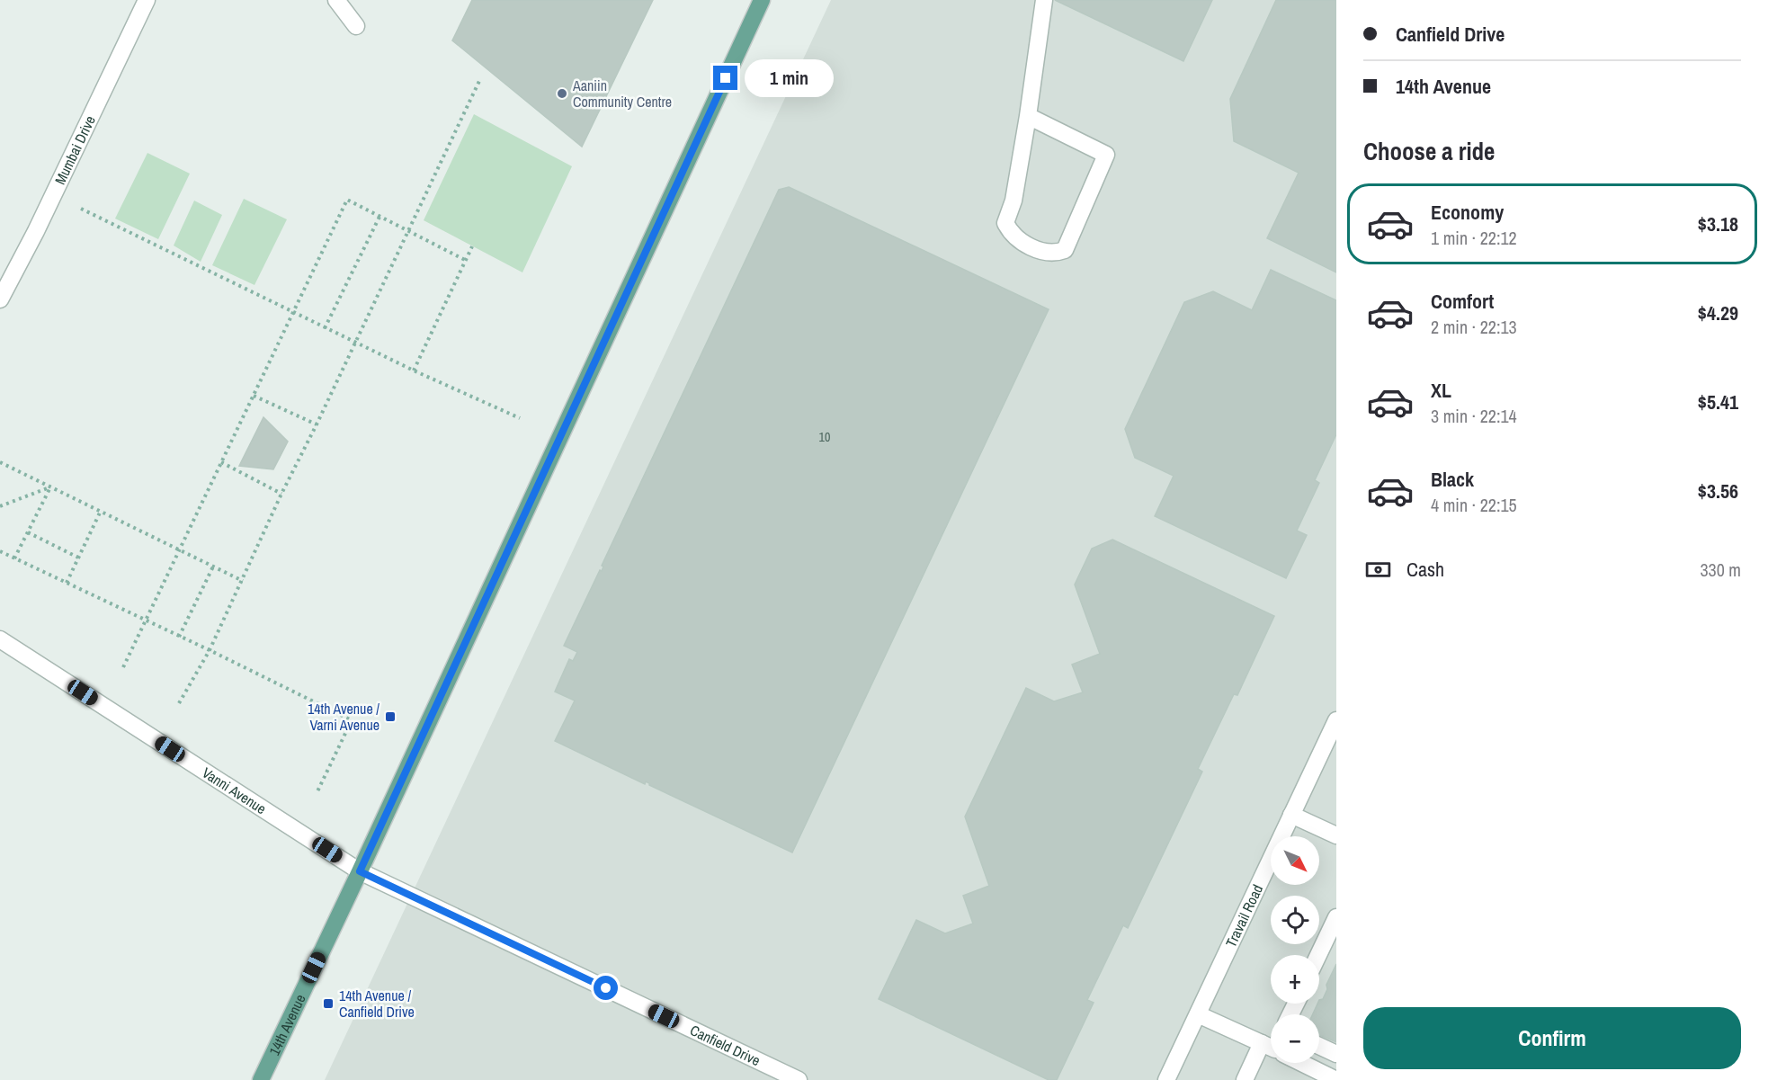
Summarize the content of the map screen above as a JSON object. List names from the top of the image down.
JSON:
{
  "streets": {
    "main road": ["14th Avenue"],
    "street": [
      "Mumbai Drive",
      "Vanni Avenue",
      "Travail Road",
      "Canfield Drive"
    ]
  },
  "crossings": [
    ["Vanni Avenue", "14th Avenue"],
    ["Vanni Avenue", "Canfield Drive"],
    ["14th Avenue", "Canfield Drive"]
  ],
  "places": {
    "other": ["Aaniin Community Centre"],
    "transit": ["14th Avenue / Varni Avenue", "14th Avenue / Canfield Drive"]
  },
  "house_numbers": ["10"],
  "north": "bottom right",
  "page": {
    "banner": ["Canfield Drive", "14th Avenue"],
    "bubble": "1 min",
    "heading": "Choose a ride",
    "list": [
      {
        "name": "Economy",
        "note": "1 min · 22:12",
        "value": "$3.18"
      },
      {
        "name": "Comfort",
        "note": "2 min · 22:13",
        "value": "$4.29"
      },
      {
        "name": "XL",
        "note": "3 min · 22:14",
        "value": "$5.41"
      },
      {
        "name": "Black",
        "note": "4 min · 22:15",
        "value": "$3.56"
      }
    ],
    "pay": ["Cash", "330 m"],
    "map_buttons": ["+", "−"],
    "buttons": "Confirm"
  }
}
